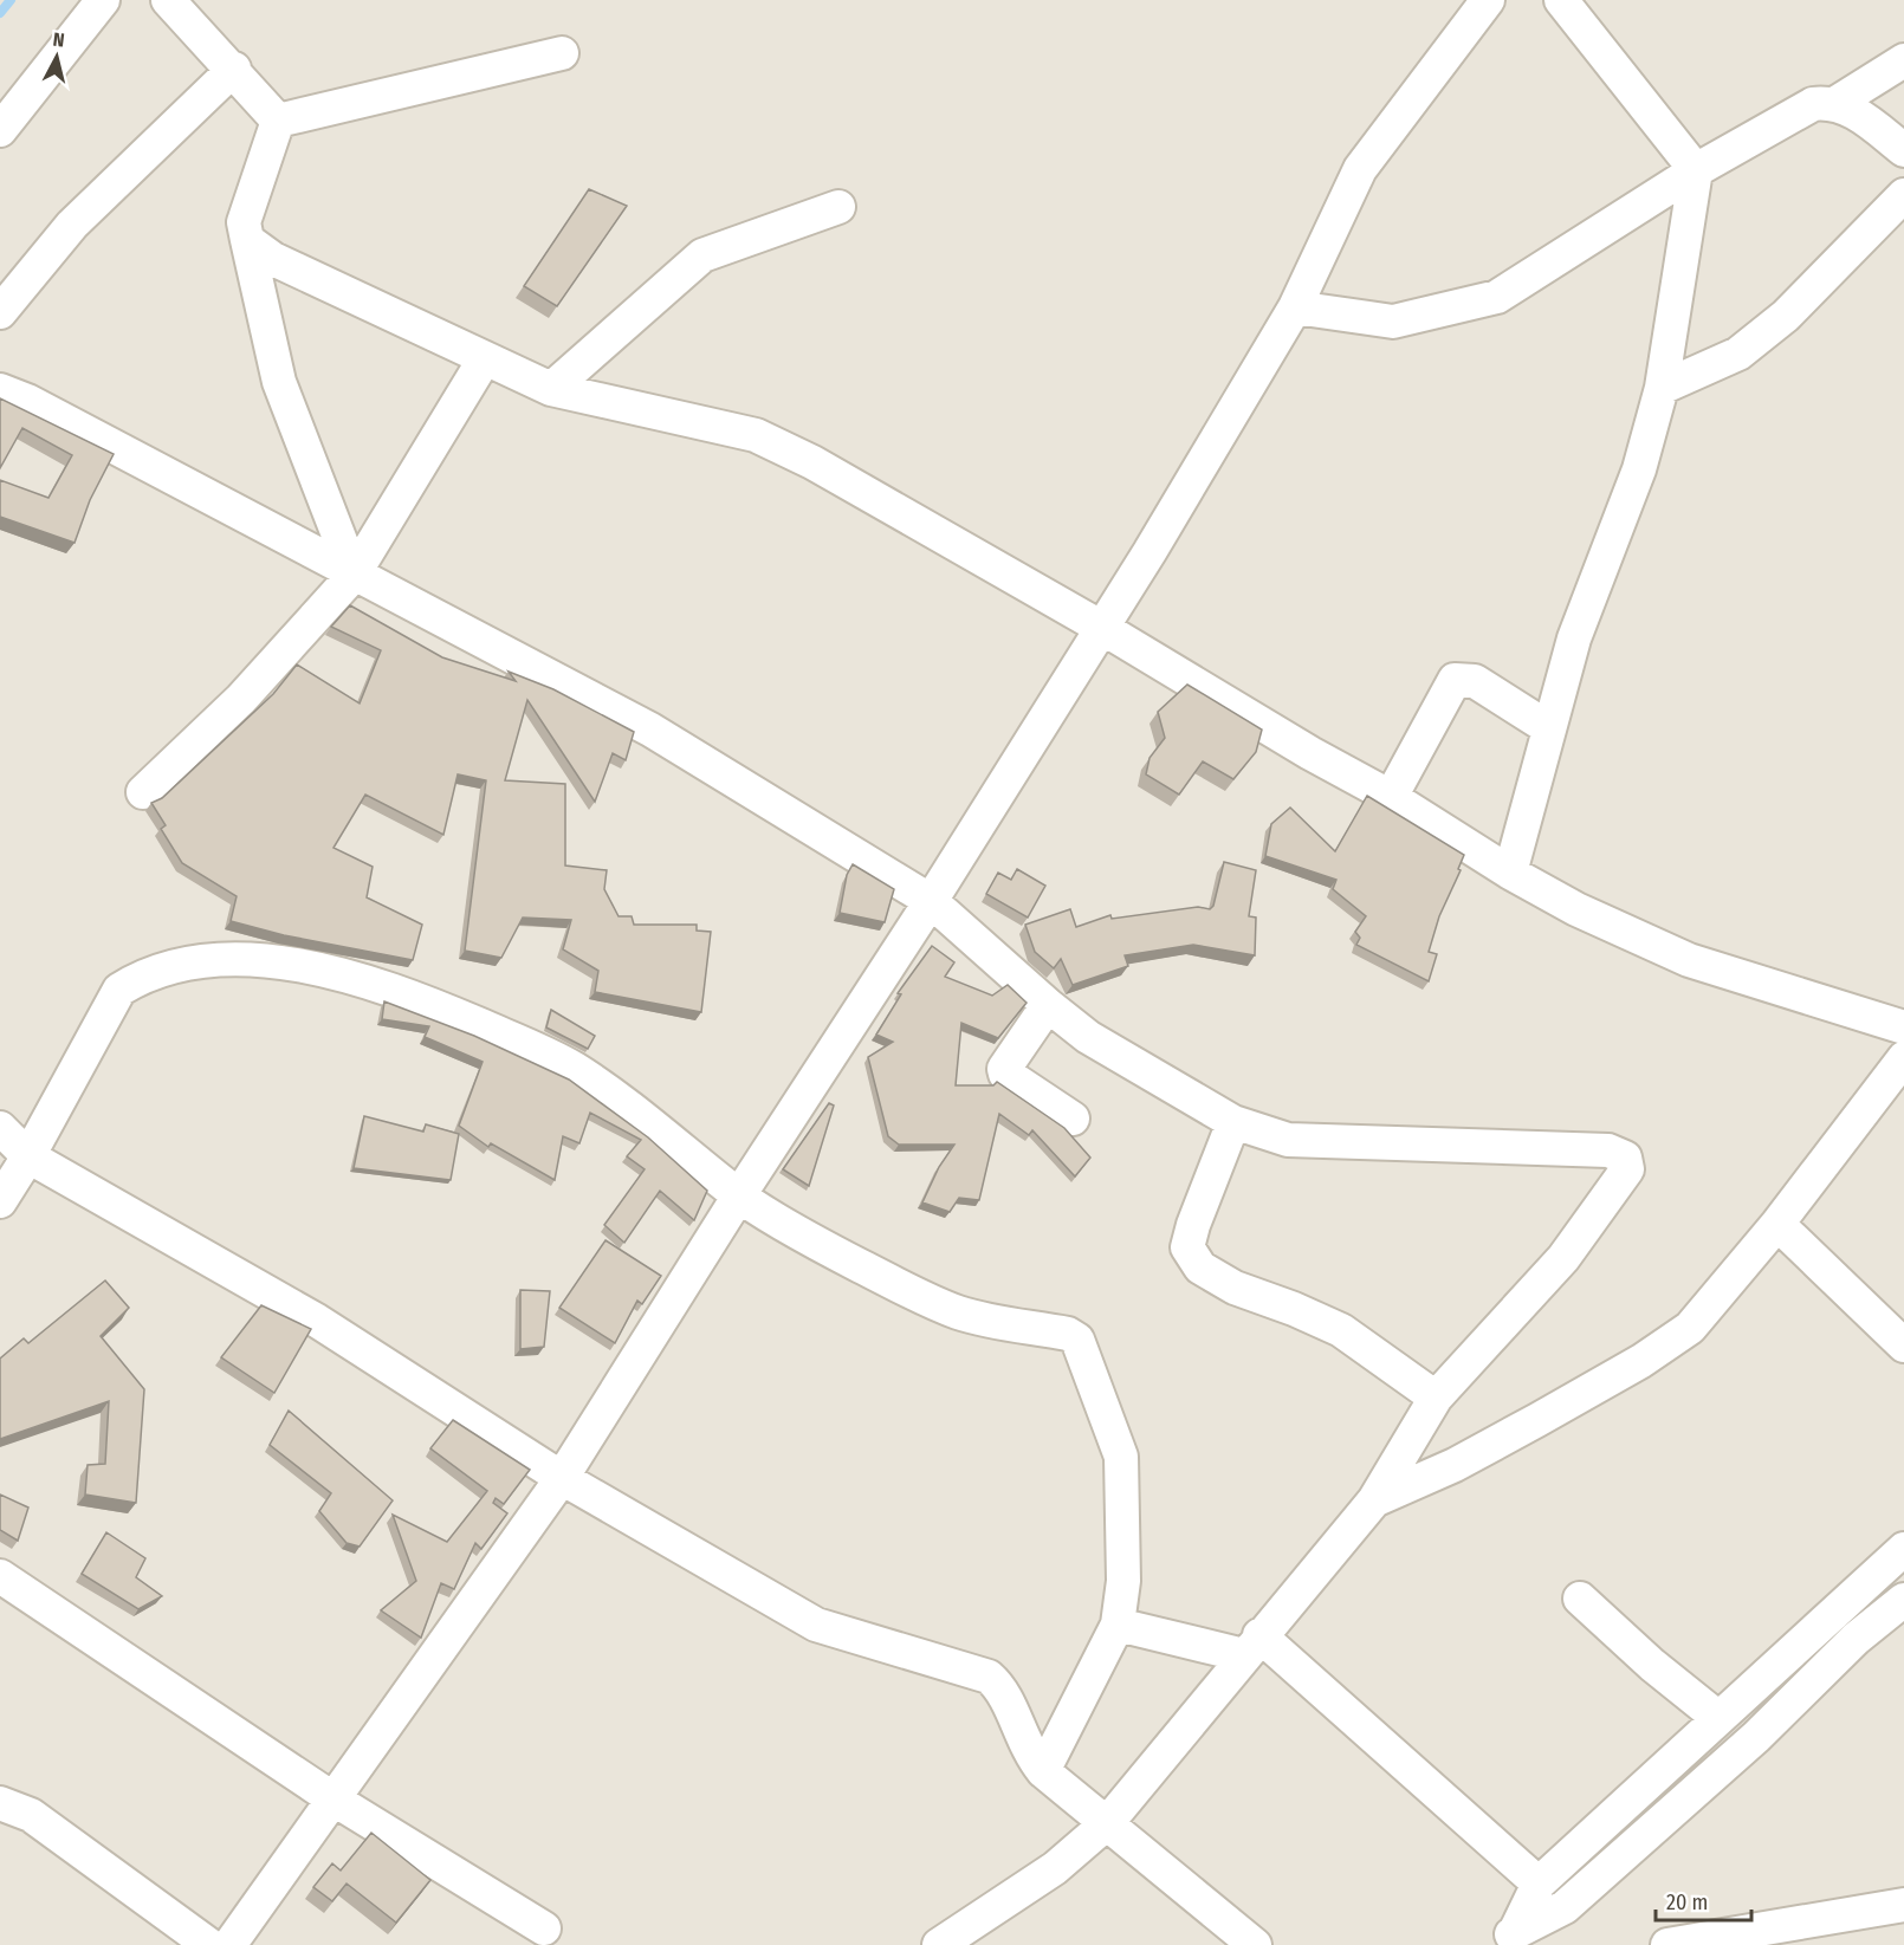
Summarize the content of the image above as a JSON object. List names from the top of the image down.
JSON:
{
  "scale_bar": "20 m",
  "north": "top"
}
